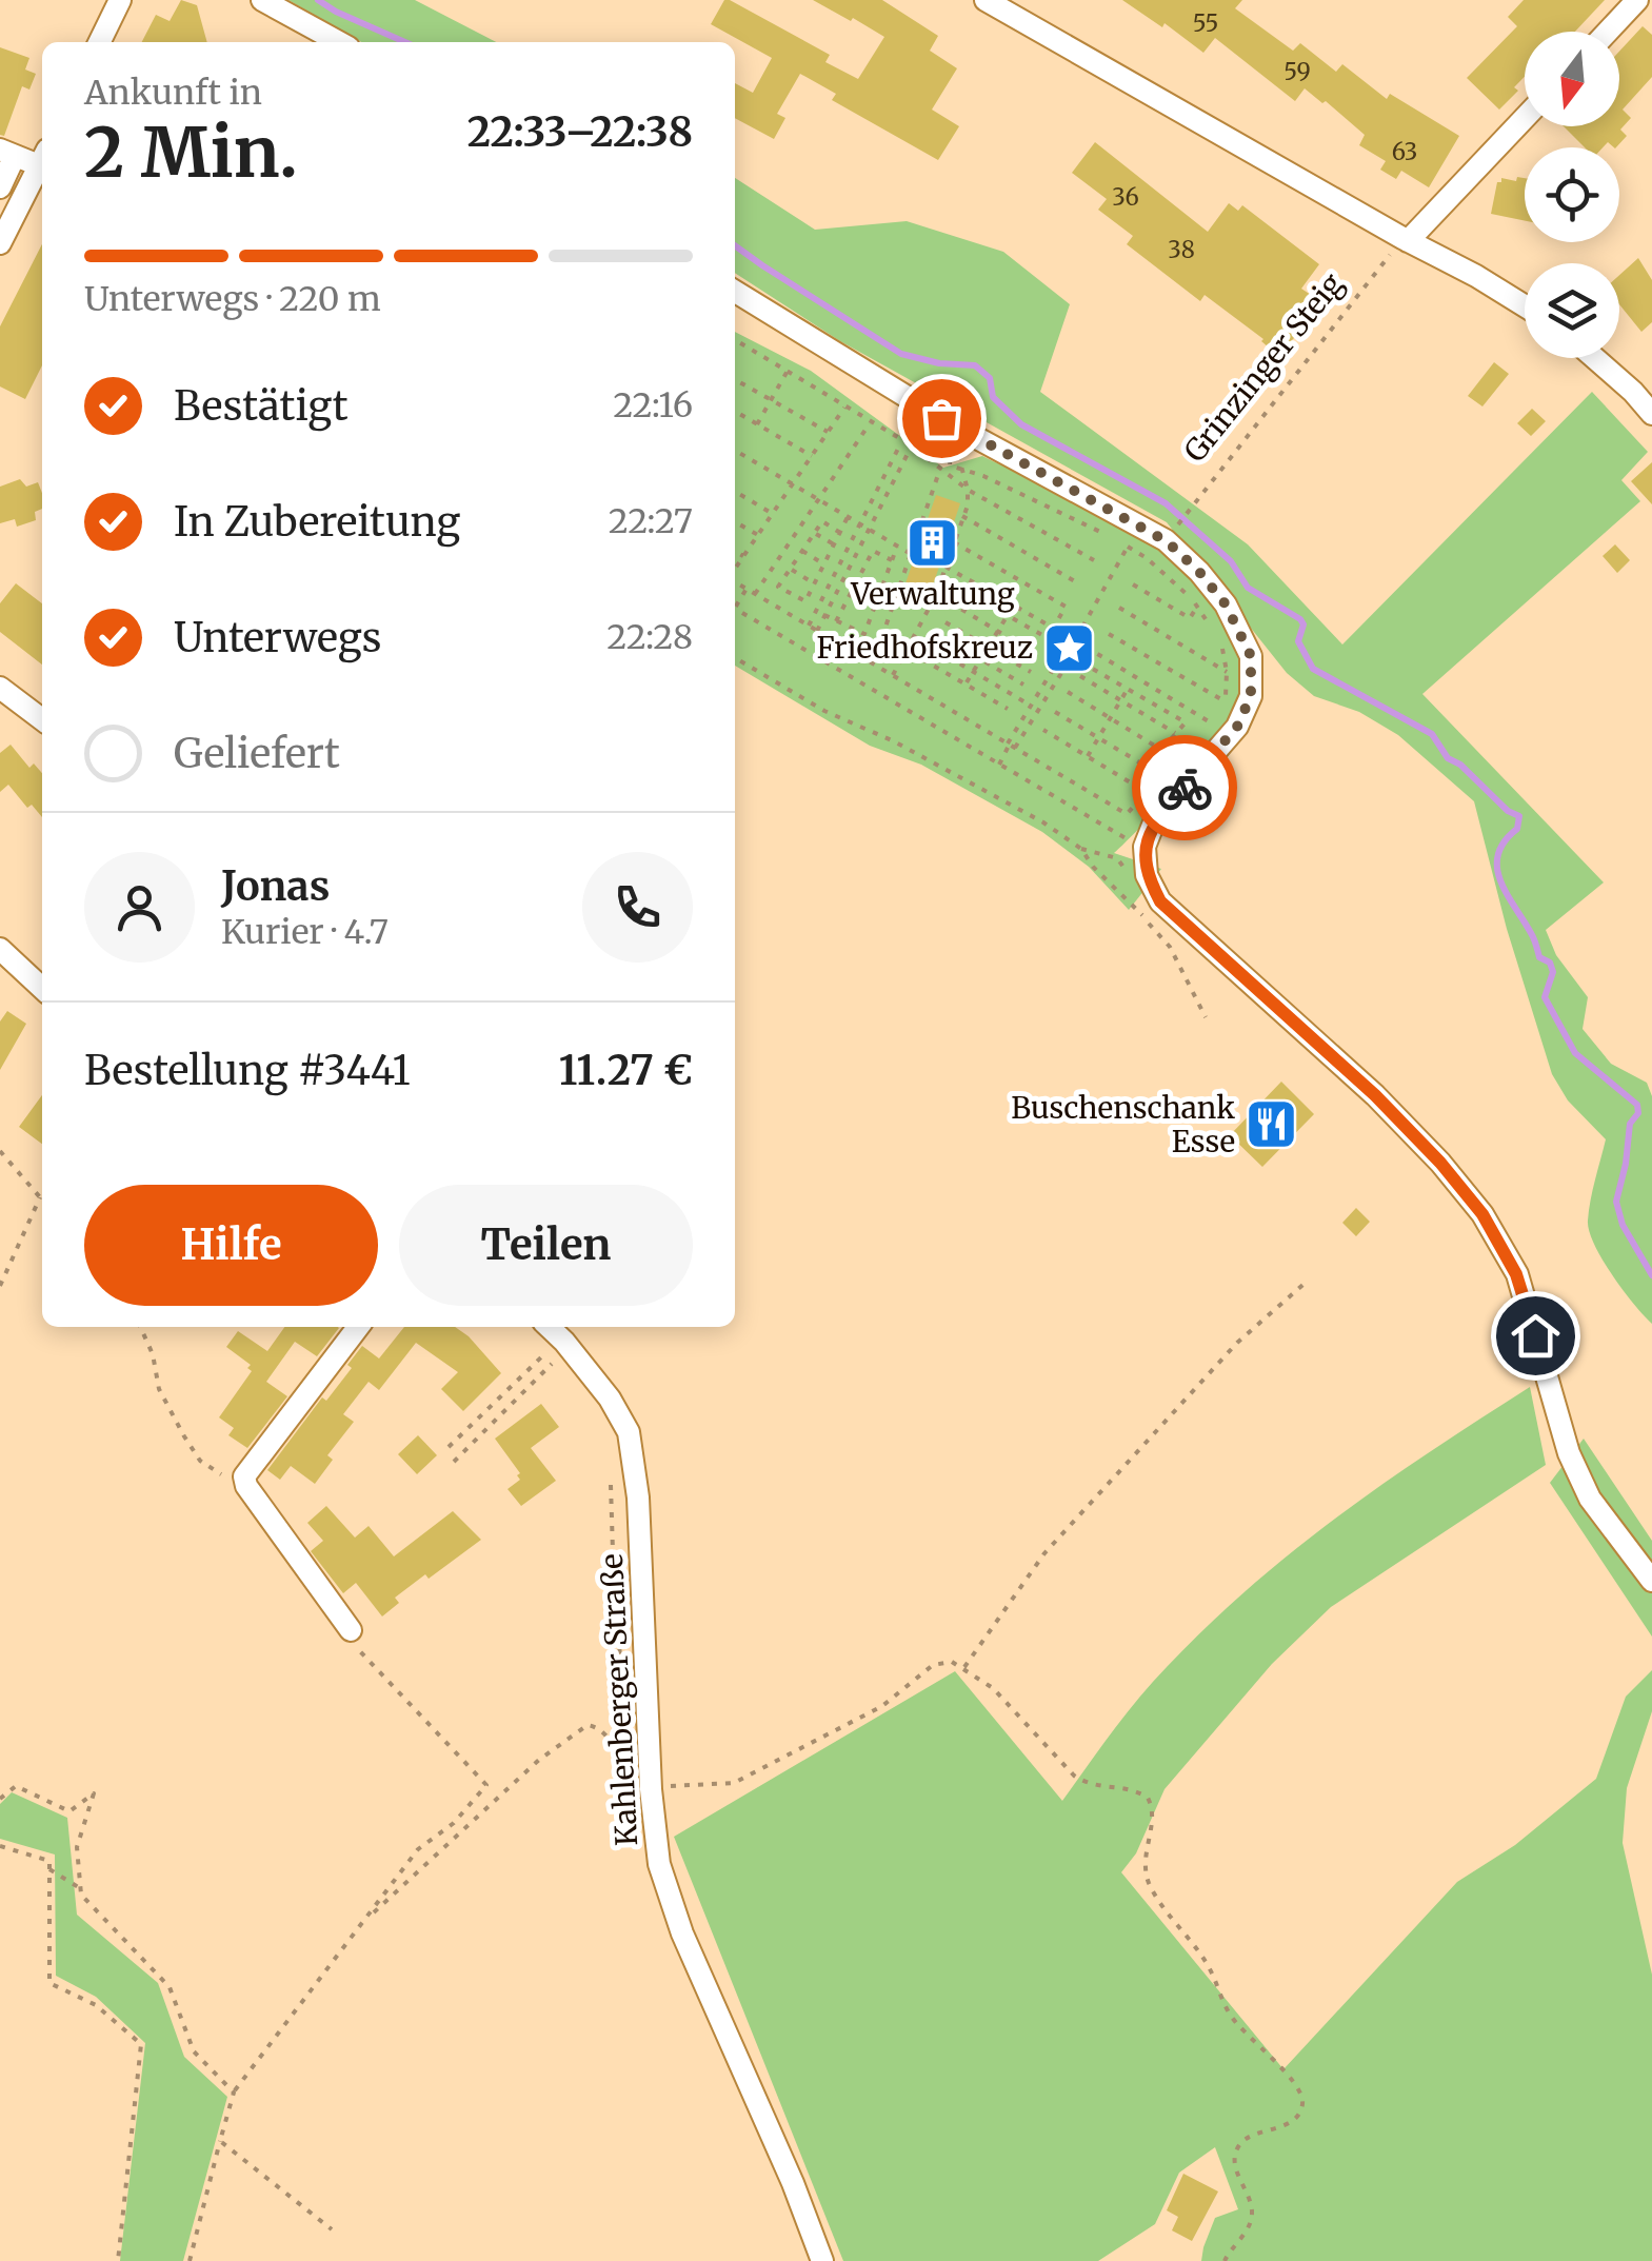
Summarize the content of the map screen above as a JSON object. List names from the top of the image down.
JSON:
{
  "streets": {
    "street": ["Kahlenberger Straße"],
    "path": ["Grinzinger Steig"]
  },
  "places": {
    "building": ["Verwaltung"],
    "place": ["Friedhofskreuz"],
    "restaurant": ["Buschenschank Esse"]
  },
  "house_numbers": [
    "55",
    "59",
    "63",
    "36",
    "38"
  ],
  "north": "bottom",
  "page": {
    "heading": ["2 Min.", "Ankunft in", "22:33–22:38"],
    "panel": [
      "Jonas",
      "Kurier · 4.7",
      "Bestellung #3441",
      "11.27 €"
    ],
    "bar": "Unterwegs · 220 m",
    "list": [
      ["Bestätigt", "22:16"],
      ["In Zubereitung", "22:27"],
      ["Unterwegs", "22:28"],
      "Geliefert"
    ],
    "buttons": ["Hilfe", "Teilen"]
  }
}
